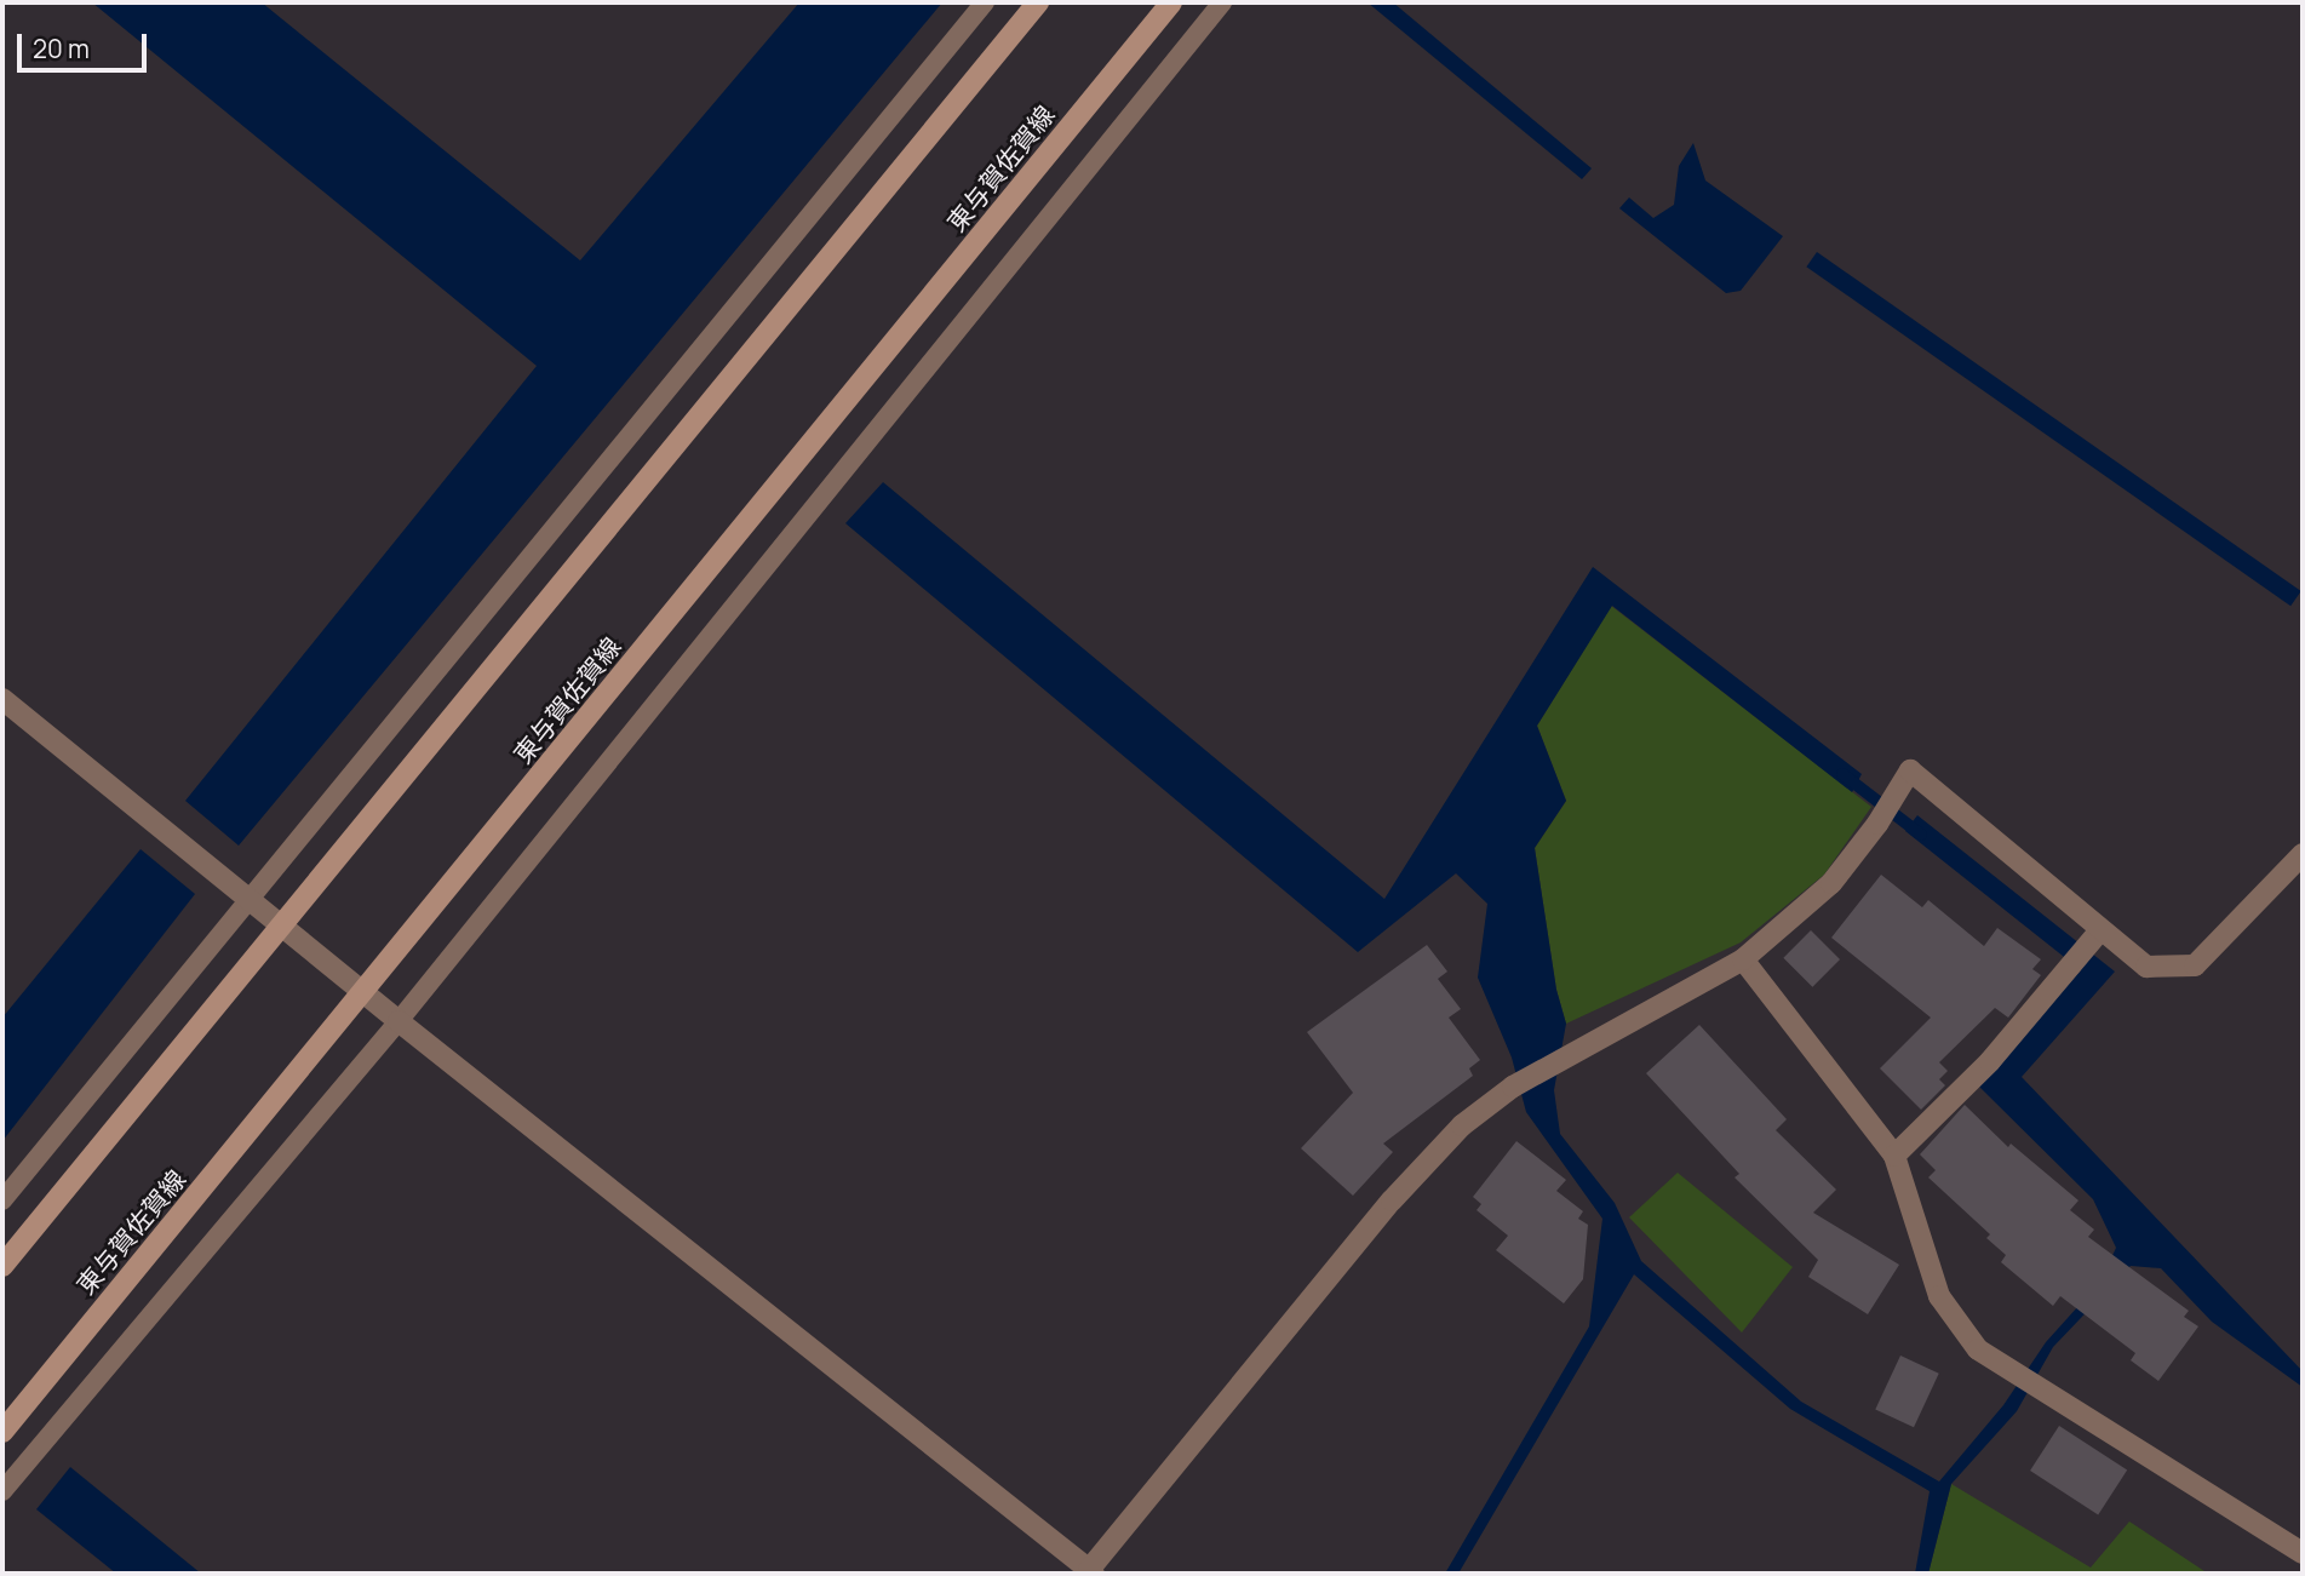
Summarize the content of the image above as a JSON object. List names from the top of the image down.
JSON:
{
  "streets": {
    "main road": ["東与賀佐賀線"]
  },
  "scale_bar": "20 m"
}
